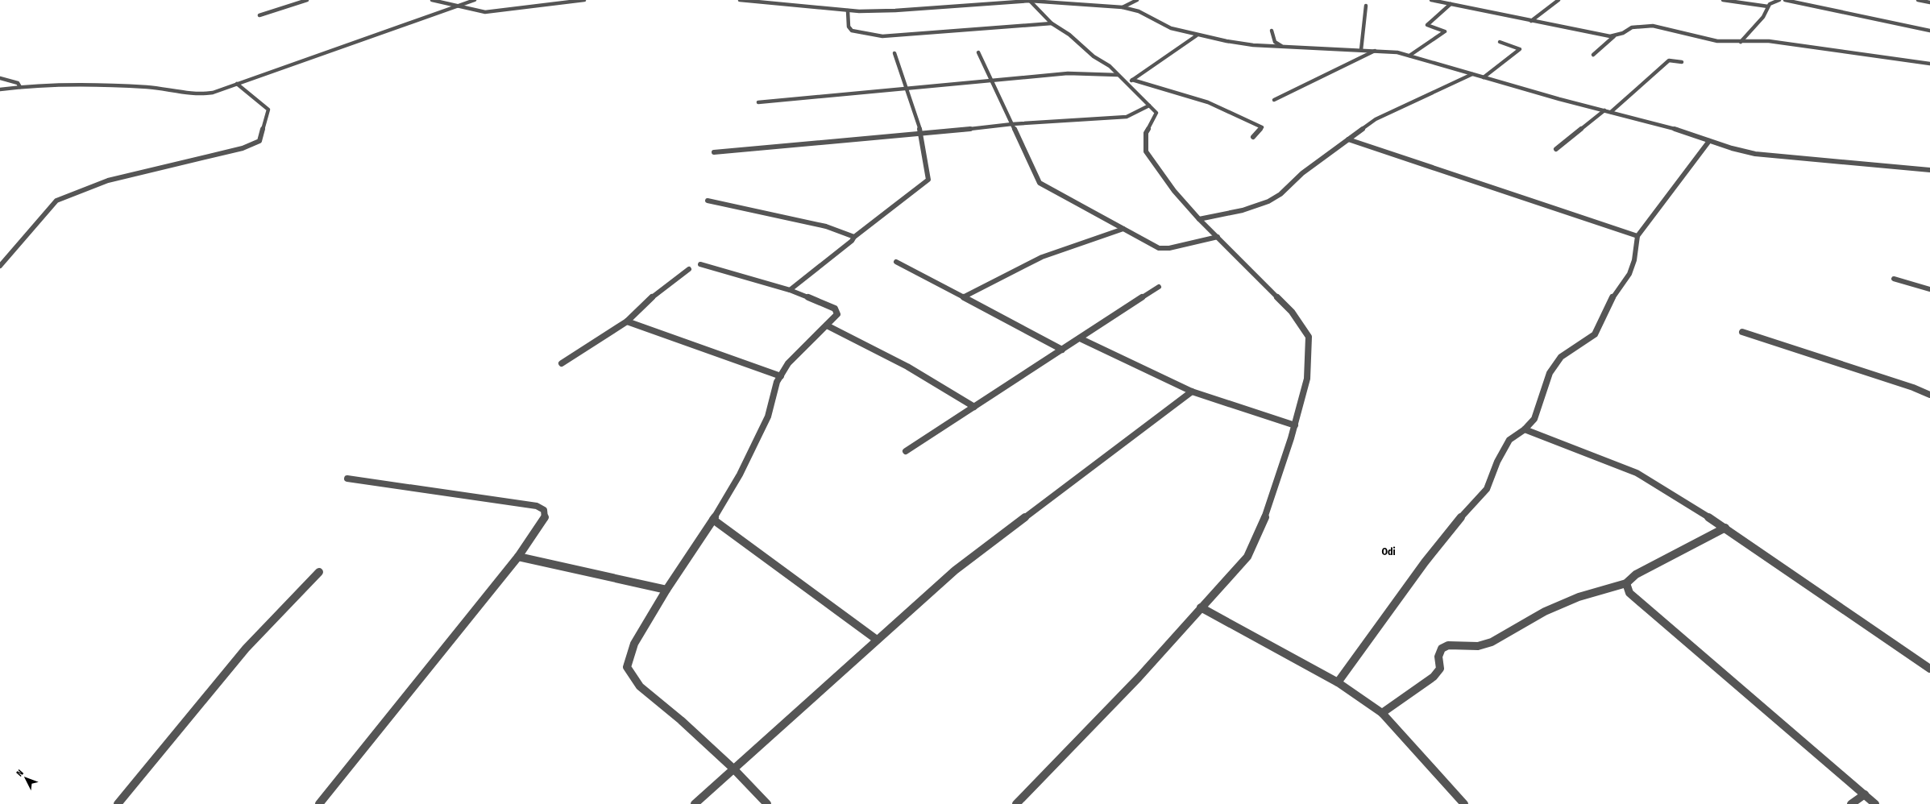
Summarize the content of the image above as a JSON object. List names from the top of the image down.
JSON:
{
  "districts": ["Odi"],
  "north": "top left"
}
